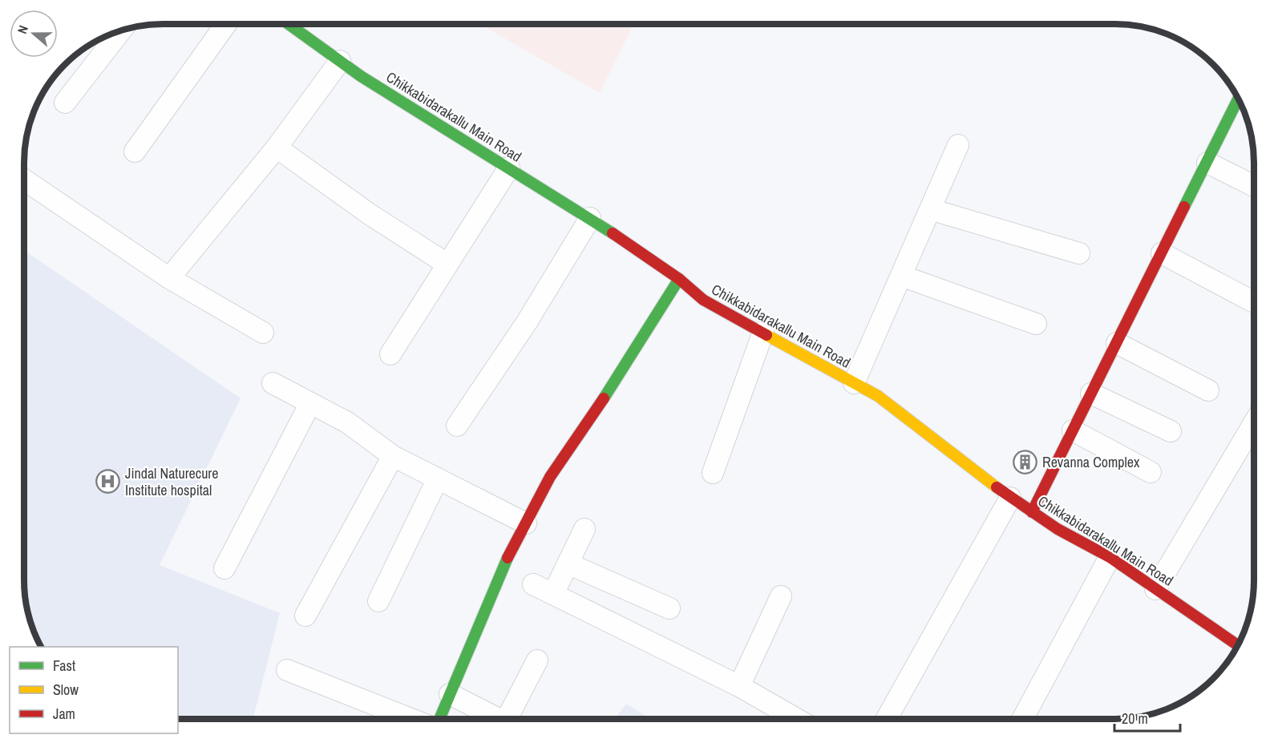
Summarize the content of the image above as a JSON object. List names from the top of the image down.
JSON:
{
  "streets": {
    "street": ["Chikkabidarakallu Main Road"]
  },
  "places": {
    "building": ["Revanna Complex"],
    "hospital": ["Jindal Naturecure Institute hospital"]
  },
  "legend": ["Fast", "Slow", "Jam"],
  "scale_bar": "20 m",
  "north": "left"
}
